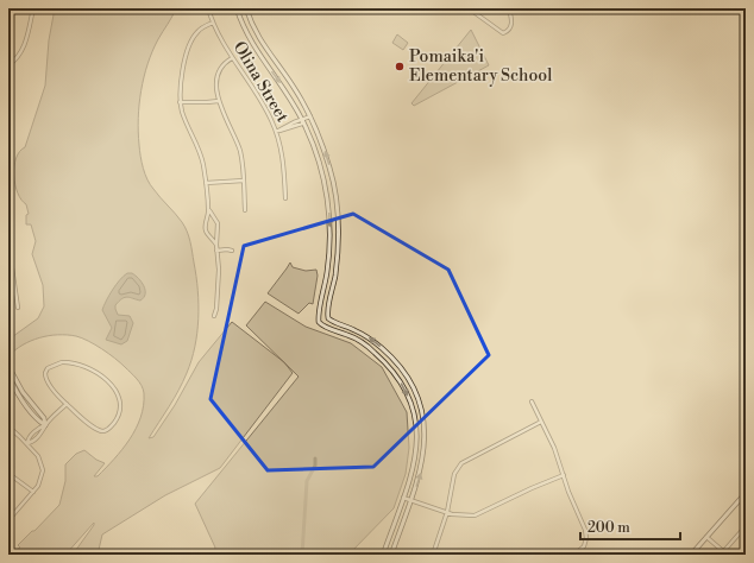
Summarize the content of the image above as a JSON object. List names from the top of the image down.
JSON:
{
  "streets": {
    "street": ["Olina Street"]
  },
  "places": ["Pomaika'i Elementary School"],
  "scale_bar": "200 m"
}
